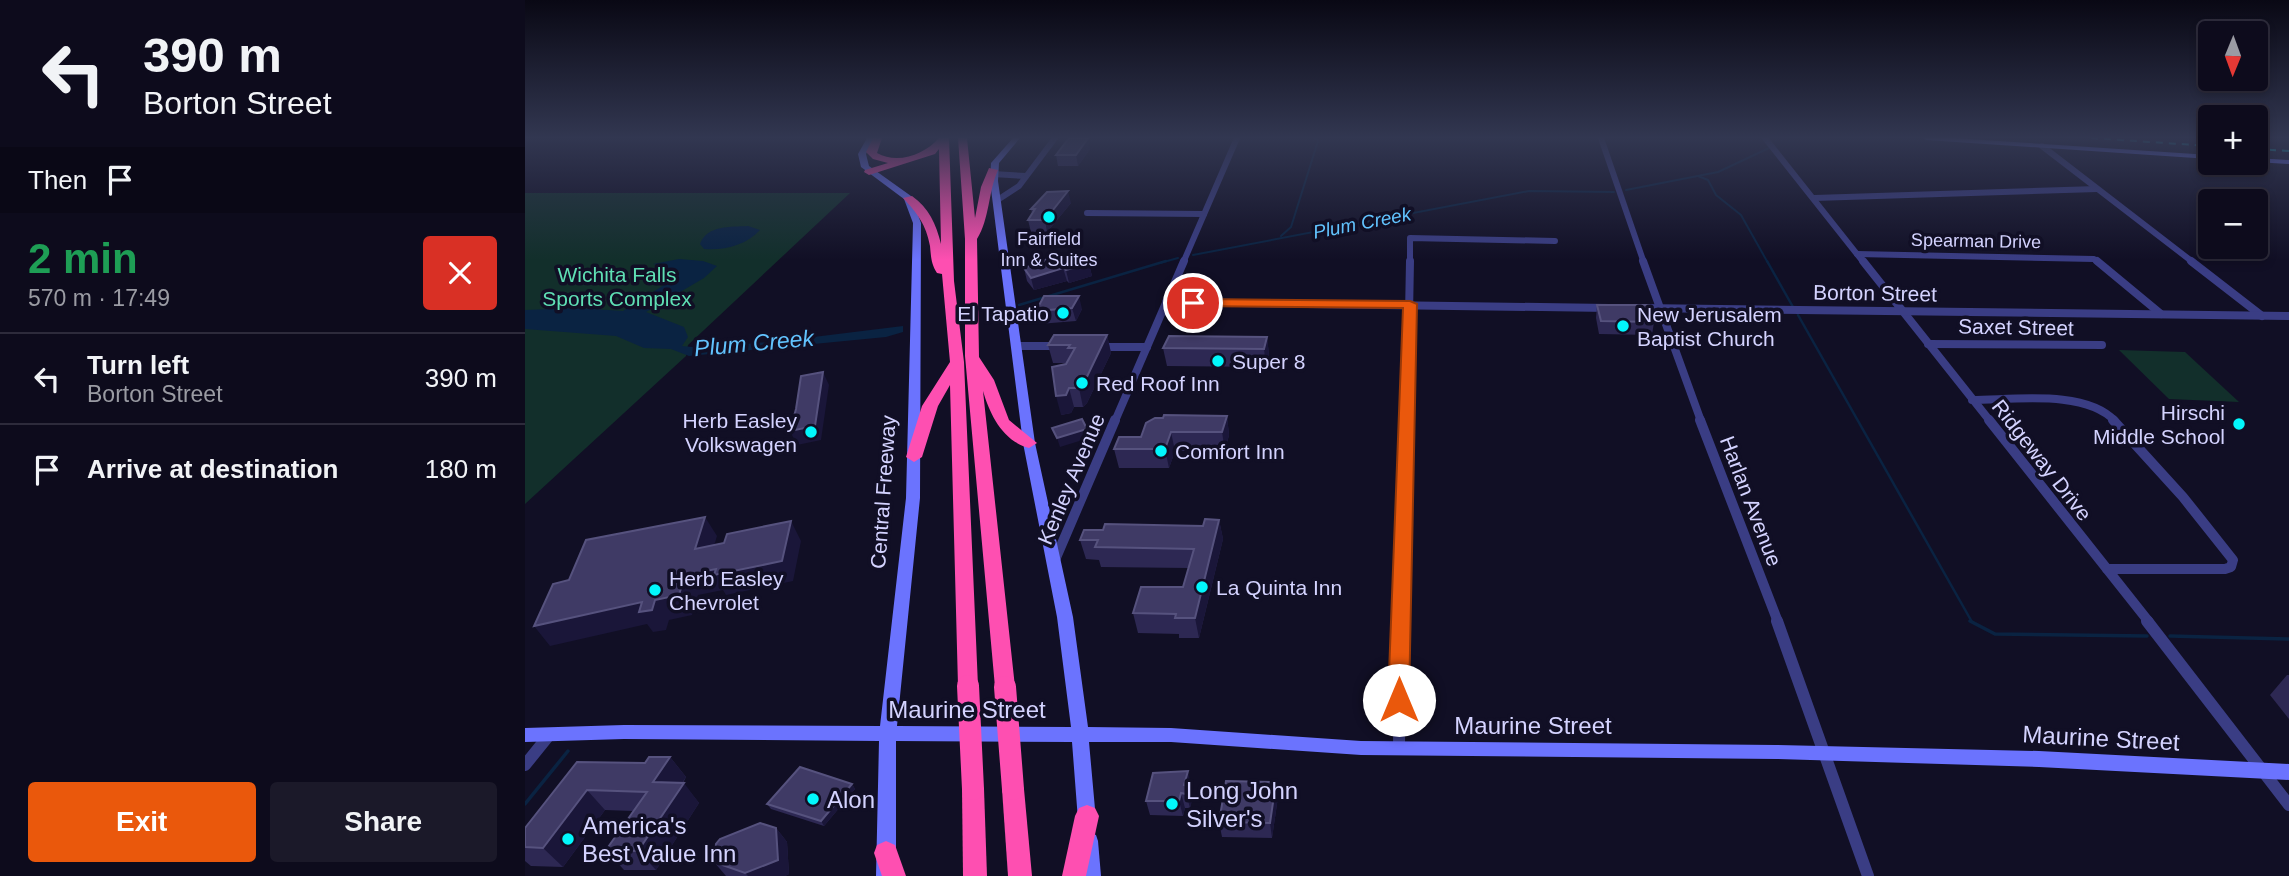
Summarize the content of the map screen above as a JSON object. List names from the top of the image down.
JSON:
{
  "streets": {
    "main road": ["Central Freeway", "Maurine Street"],
    "street": [
      "Spearman Drive",
      "Borton Street",
      "Saxet Street",
      "Ridgeway Drive",
      "Kenley Avenue",
      "Harlan Avenue"
    ]
  },
  "crossings": [
    ["Spearman Drive", "Borton Street"],
    ["Spearman Drive", "Ridgeway Drive"],
    ["Borton Street", "Ridgeway Drive"],
    ["Borton Street", "Harlan Avenue"],
    ["Saxet Street", "Ridgeway Drive"],
    ["Ridgeway Drive", "Maurine Street"],
    ["Central Freeway", "Maurine Street"],
    ["Harlan Avenue", "Maurine Street"]
  ],
  "water": ["Plum Creek"],
  "parks": ["Wichita Falls Sports Complex"],
  "places": [
    "Fairfield Inn & Suites",
    "El Tapatio",
    "New Jerusalem Baptist Church",
    "Super 8",
    "Red Roof Inn",
    "Hirschi Middle School",
    "Herb Easley Volkswagen",
    "Comfort Inn",
    "La Quinta Inn",
    "Herb Easley Chevrolet",
    "Alon",
    "Long John Silver's",
    "America's Best Value Inn"
  ],
  "north": "bottom",
  "page": {
    "turn": ["390 m", "Borton Street"],
    "map_buttons": ["+", "−"],
    "then": "Then",
    "heading": ["2 min", "570 m · 17:49"],
    "list": [
      {
        "name": "Turn left",
        "note": "Borton Street",
        "value": "390 m"
      },
      {
        "name": "Arrive at destination",
        "value": "180 m"
      }
    ],
    "buttons": ["Exit", "Share"]
  }
}
